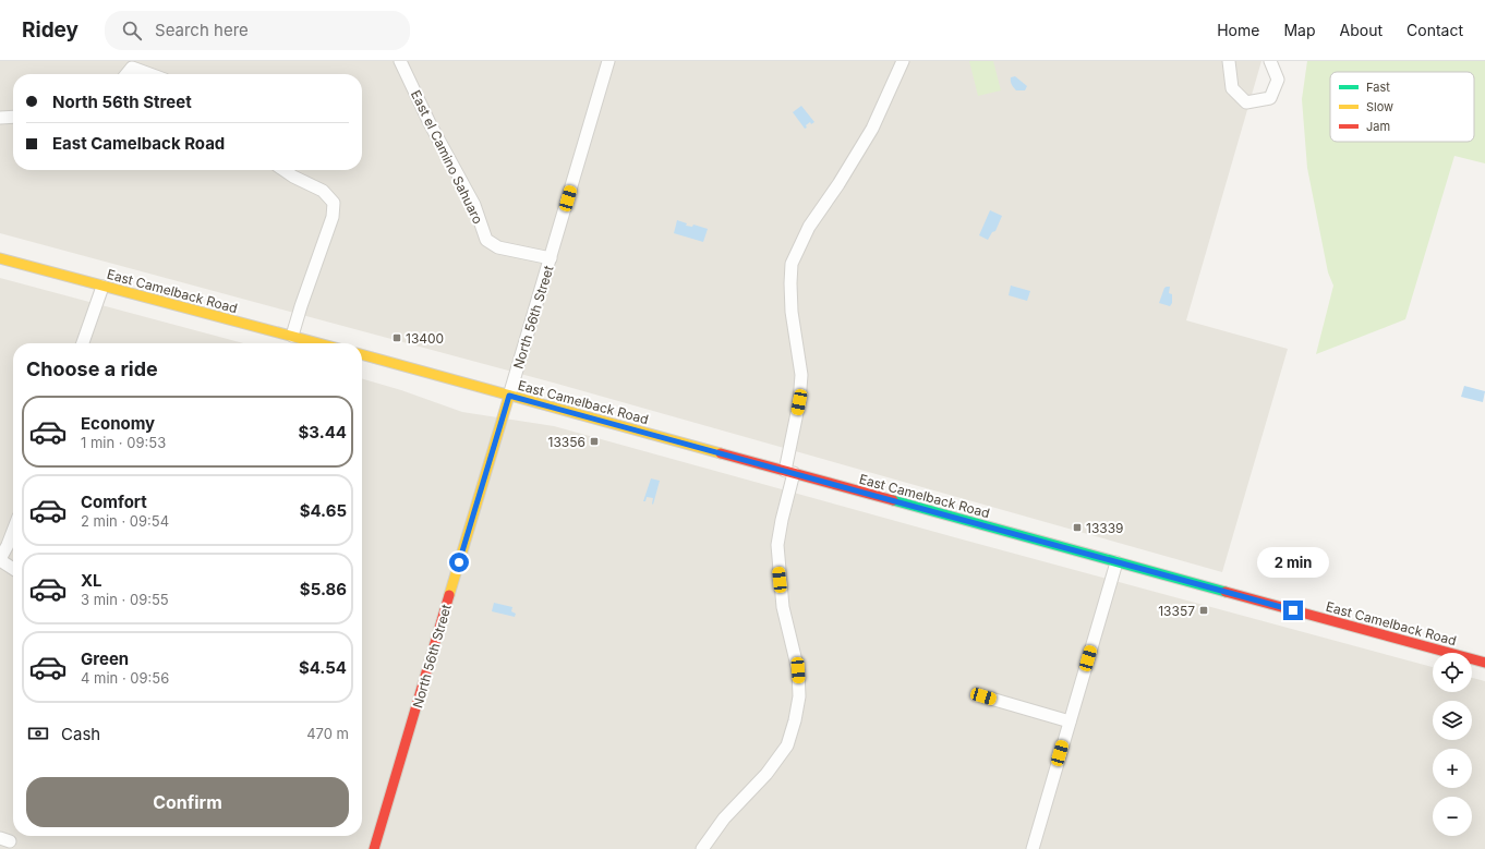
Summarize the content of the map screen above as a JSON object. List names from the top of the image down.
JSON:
{
  "streets": {
    "main road": ["East Camelback Road", "North 56th Street"],
    "street": ["East el Camino Sahuaro"]
  },
  "crossings": [
    ["East el Camino Sahuaro", "North 56th Street"],
    ["East Camelback Road", "North 56th Street"]
  ],
  "places": {
    "transit": [
      "13400",
      "13356",
      "13339",
      "13357"
    ]
  },
  "legend": ["Fast", "Slow", "Jam"],
  "page": {
    "header": "Ridey",
    "search": "Search here",
    "nav": [
      "Home",
      "Map",
      "About",
      "Contact"
    ],
    "banner": ["North 56th Street", "East Camelback Road"],
    "heading": "Choose a ride",
    "list": [
      {
        "name": "Economy",
        "note": "1 min · 09:53",
        "value": "$3.44"
      },
      {
        "name": "Comfort",
        "note": "2 min · 09:54",
        "value": "$4.65"
      },
      {
        "name": "XL",
        "note": "3 min · 09:55",
        "value": "$5.86"
      },
      {
        "name": "Green",
        "note": "4 min · 09:56",
        "value": "$4.54"
      }
    ],
    "bubble": "2 min",
    "map_buttons": ["+", "−"],
    "pay": ["Cash", "470 m"],
    "buttons": "Confirm"
  }
}
